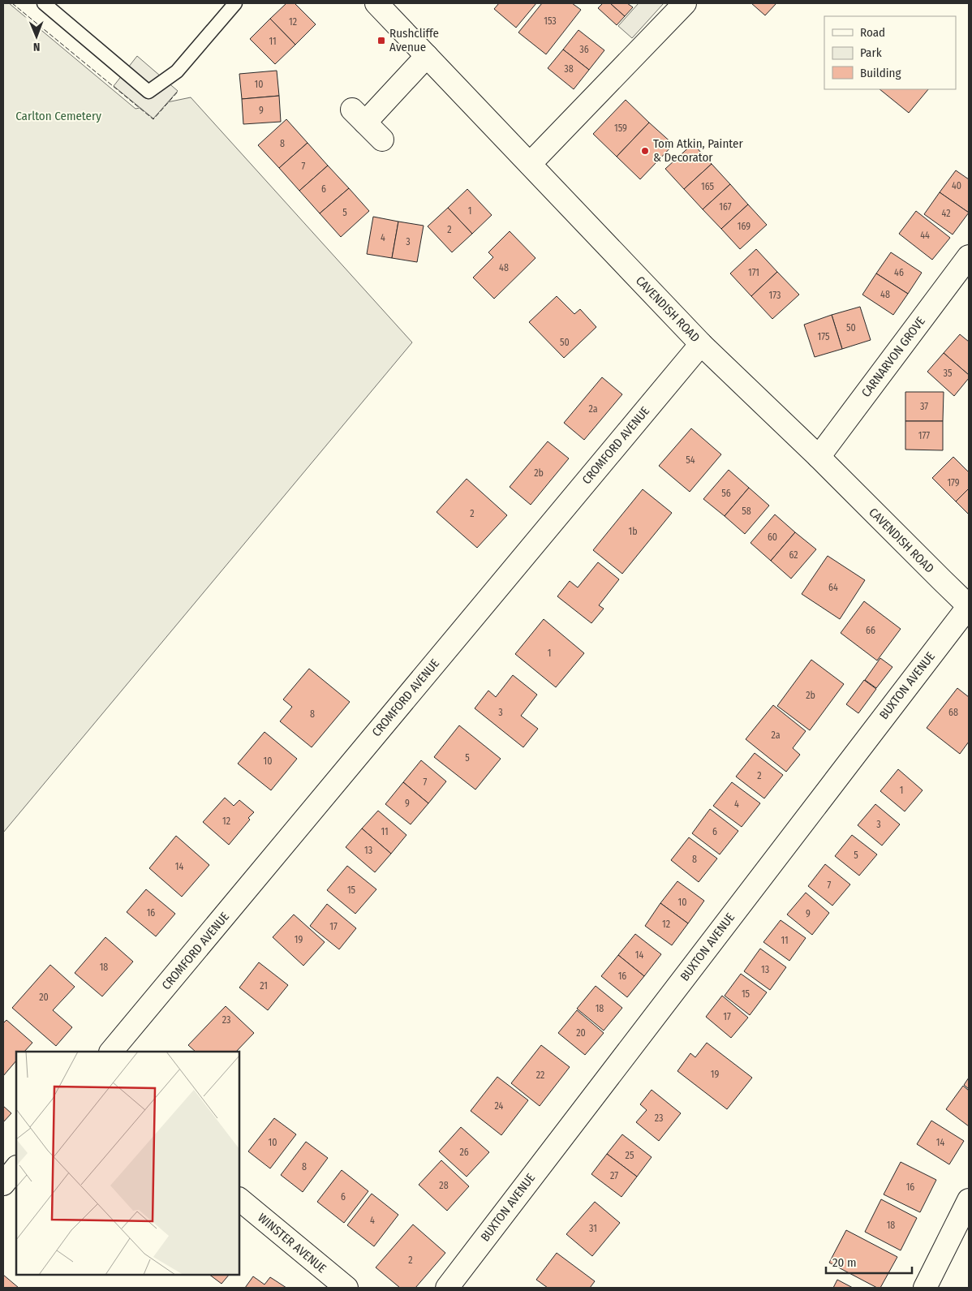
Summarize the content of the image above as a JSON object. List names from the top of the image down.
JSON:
{
  "streets": {
    "street": [
      "CAVENDISH ROAD",
      "CARNARVON GROVE",
      "CROMFORD AVENUE",
      "BUXTON AVENUE",
      "WINSTER AVENUE"
    ]
  },
  "crossings": [
    ["CAVENDISH ROAD", "CARNARVON GROVE"],
    ["CAVENDISH ROAD", "CROMFORD AVENUE"],
    ["CAVENDISH ROAD", "BUXTON AVENUE"]
  ],
  "parks": ["Carlton Cemetery"],
  "places": {
    "transit": ["Rushcliffe Avenue"],
    "other": ["Tom Atkin, Painter & Decorator"]
  },
  "house_numbers": [
    "153",
    "12",
    "11",
    "36",
    "38",
    "10",
    "9",
    "159",
    "8",
    "7",
    "40",
    "165",
    "6",
    "167",
    "1",
    "5",
    "42",
    "169",
    "2",
    "44",
    "4",
    "3",
    "48",
    "171",
    "46",
    "48",
    "173",
    "50",
    "175",
    "50",
    "35",
    "37",
    "2a",
    "177",
    "54",
    "2b",
    "179",
    "56",
    "58",
    "2",
    "1b",
    "60",
    "62",
    "64",
    "66",
    "1",
    "2b",
    "3",
    "68",
    "8",
    "2a",
    "5",
    "10",
    "2",
    "7",
    "1",
    "9",
    "4",
    "12",
    "3",
    "11",
    "6",
    "13",
    "5",
    "8",
    "14",
    "7",
    "15",
    "10",
    "16",
    "9",
    "12",
    "17",
    "19",
    "11",
    "14",
    "18",
    "13",
    "16",
    "21",
    "15",
    "20",
    "18",
    "17",
    "23",
    "20",
    "19",
    "22",
    "24",
    "23",
    "10",
    "14",
    "26",
    "25",
    "8",
    "27",
    "28",
    "16",
    "6",
    "4",
    "18",
    "31",
    "2"
  ],
  "legend": ["Road", "Park", "Building"],
  "scale_bar": "20 m",
  "north": "bottom"
}
